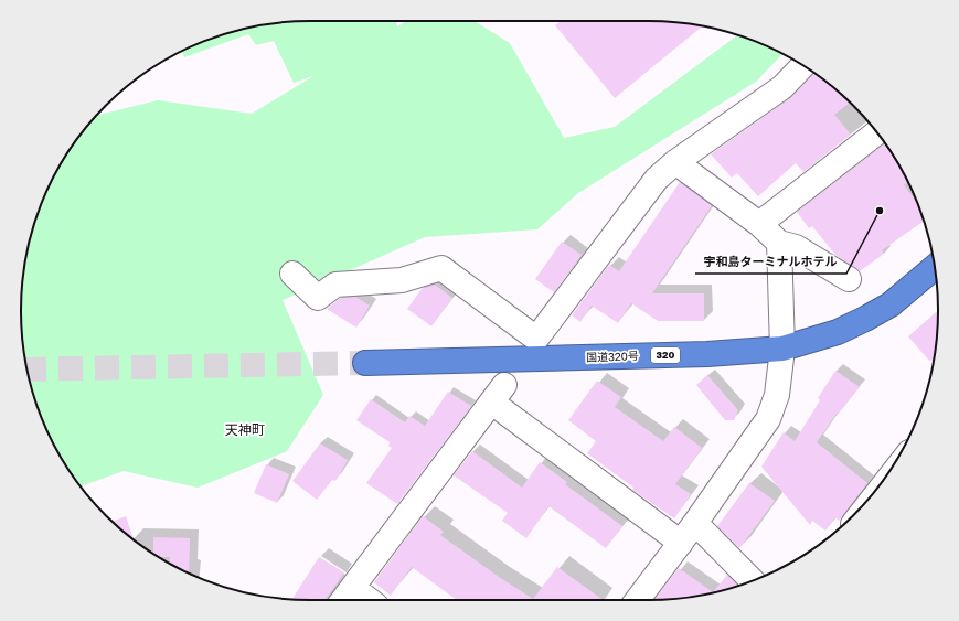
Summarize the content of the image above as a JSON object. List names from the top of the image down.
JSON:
{
  "streets": {
    "highway": ["320", "国道320号"]
  },
  "districts": ["天神町"],
  "places": ["宇和島ターミナルホテル"]
}
